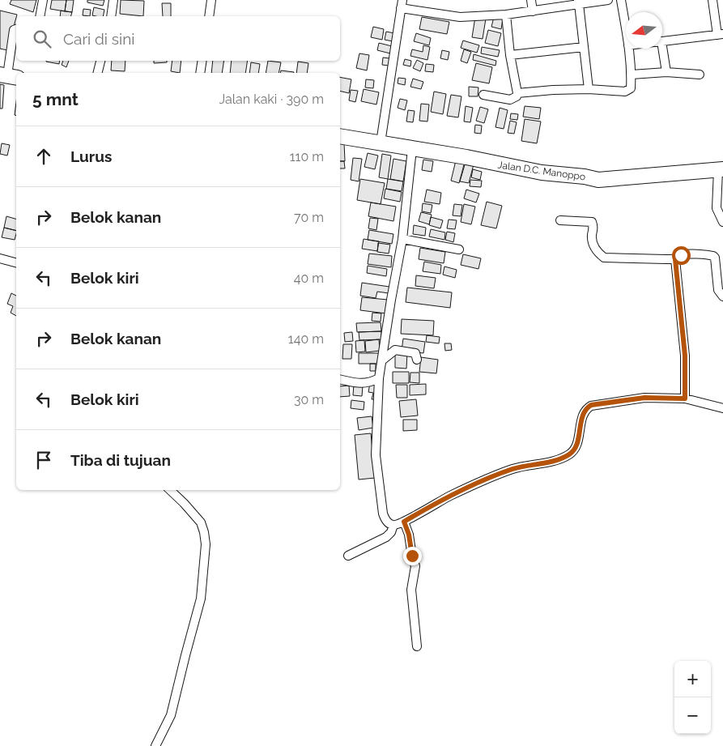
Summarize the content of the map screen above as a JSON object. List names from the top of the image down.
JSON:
{
  "streets": {
    "highway": ["Jalan D.C. Manoppo"]
  },
  "north": "left",
  "page": {
    "search": "Cari di sini",
    "heading": ["5 mnt", "Jalan kaki · 390 m"],
    "list": [
      ["Lurus", "110 m"],
      ["Belok kanan", "70 m"],
      ["Belok kiri", "40 m"],
      ["Belok kanan", "140 m"],
      ["Belok kiri", "30 m"],
      "Tiba di tujuan"
    ],
    "map_buttons": ["+", "−"]
  }
}
